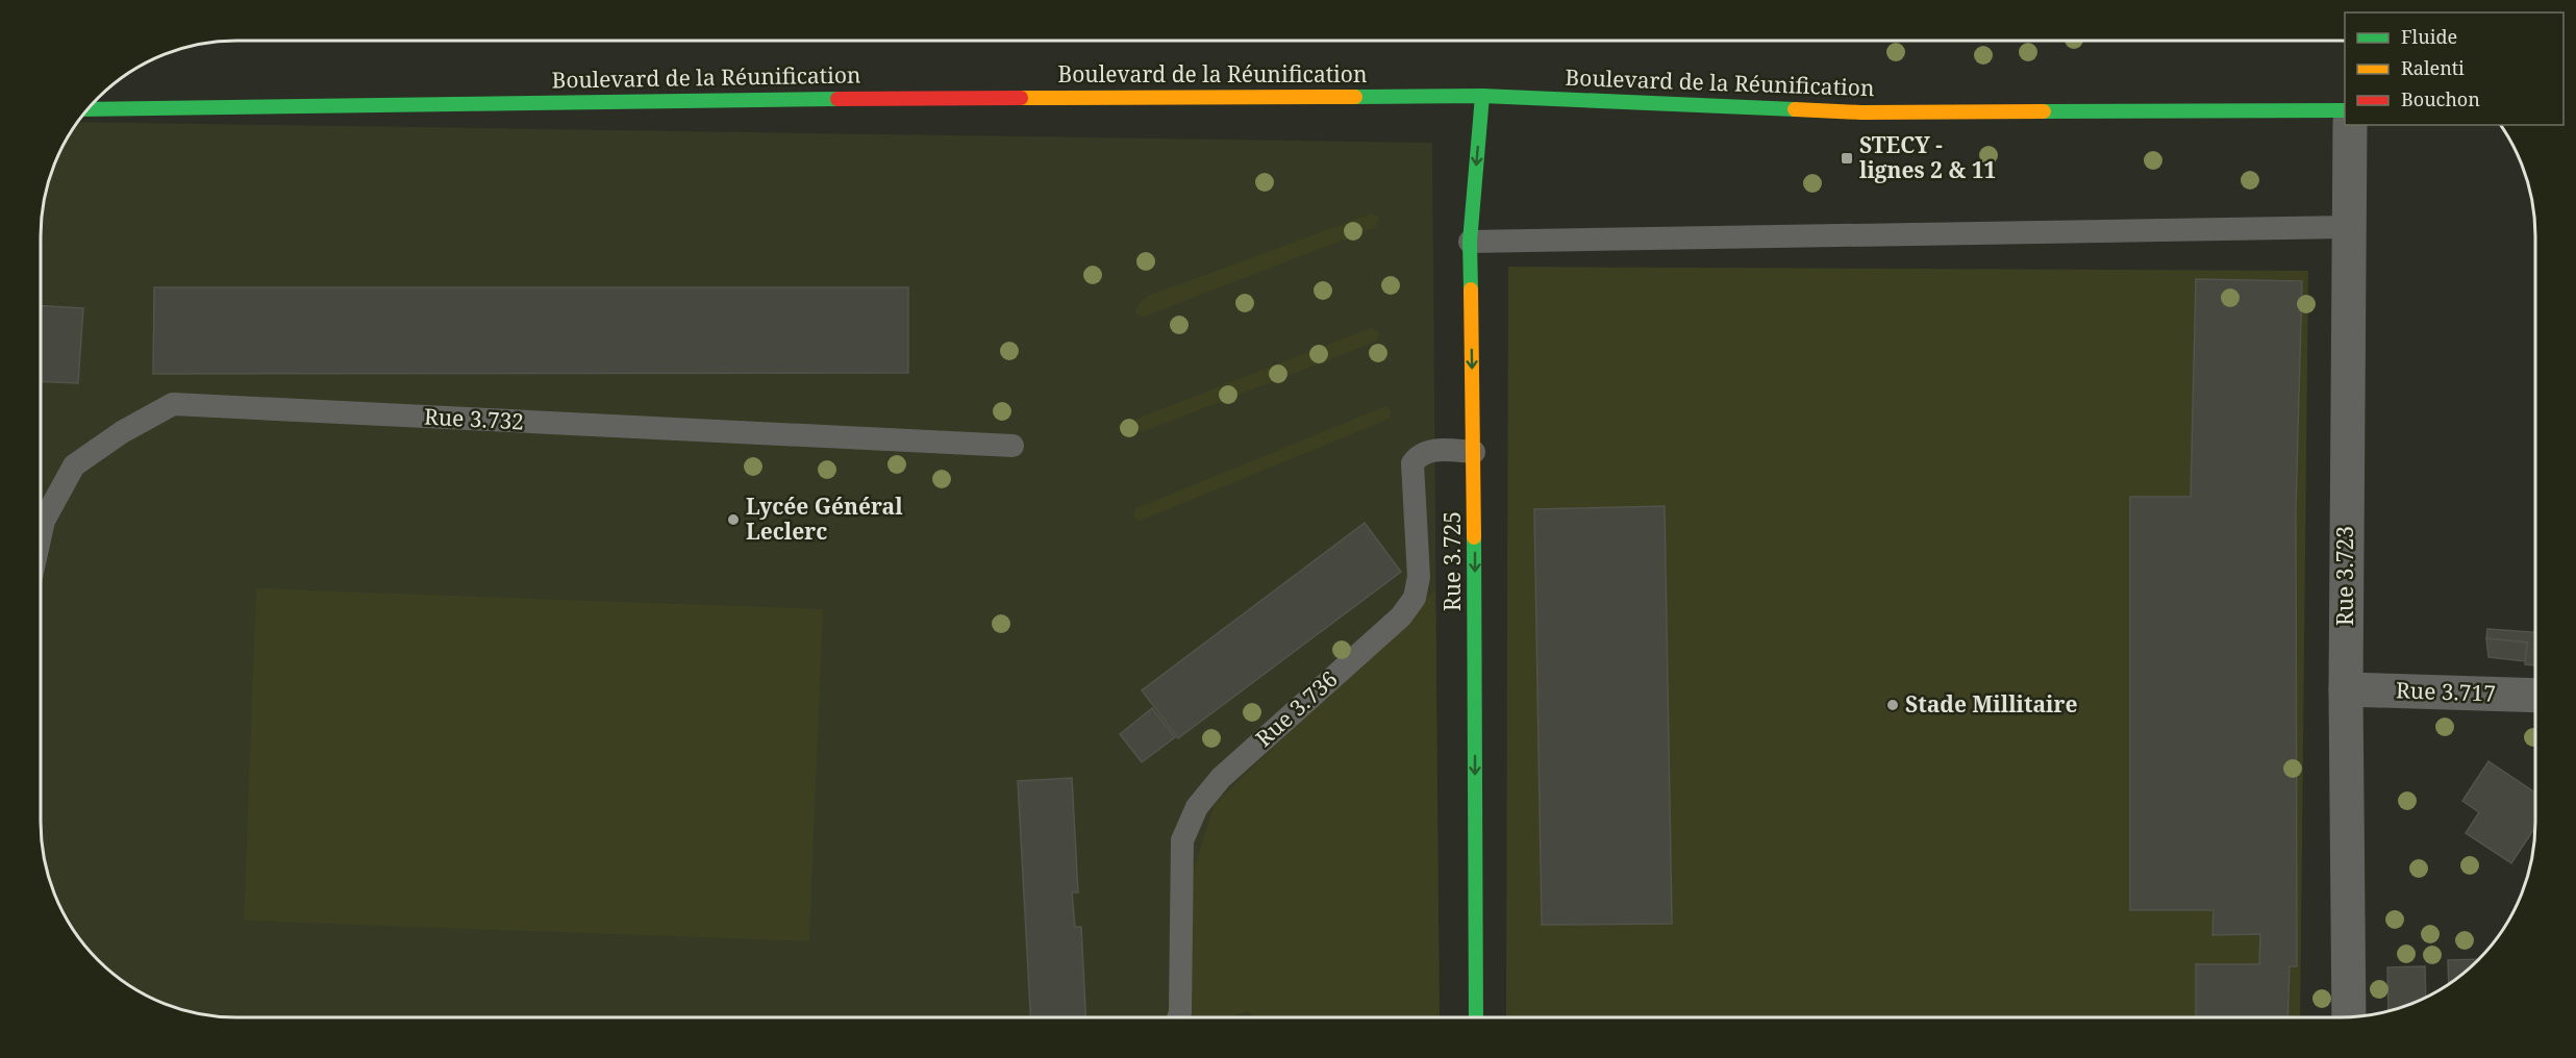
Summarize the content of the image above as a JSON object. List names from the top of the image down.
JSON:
{
  "streets": {
    "main road": ["Boulevard de la Réunification", "Rue 3.725"],
    "street": ["Rue 3.723", "Rue 3.717"],
    "lane": ["Rue 3.732", "Rue 3.736"]
  },
  "crossings": [
    ["Boulevard de la Réunification", "Rue 3.725"],
    ["Rue 3.725", "Rue 3.736"],
    ["Rue 3.723", "Rue 3.717"]
  ],
  "one_way": ["Rue 3.725"],
  "places": {
    "transit": ["STECY - lignes 2 & 11"],
    "other": ["Lycée Général Leclerc", "Stade Millitaire"]
  },
  "legend": ["Fluide", "Ralenti", "Bouchon"]
}
